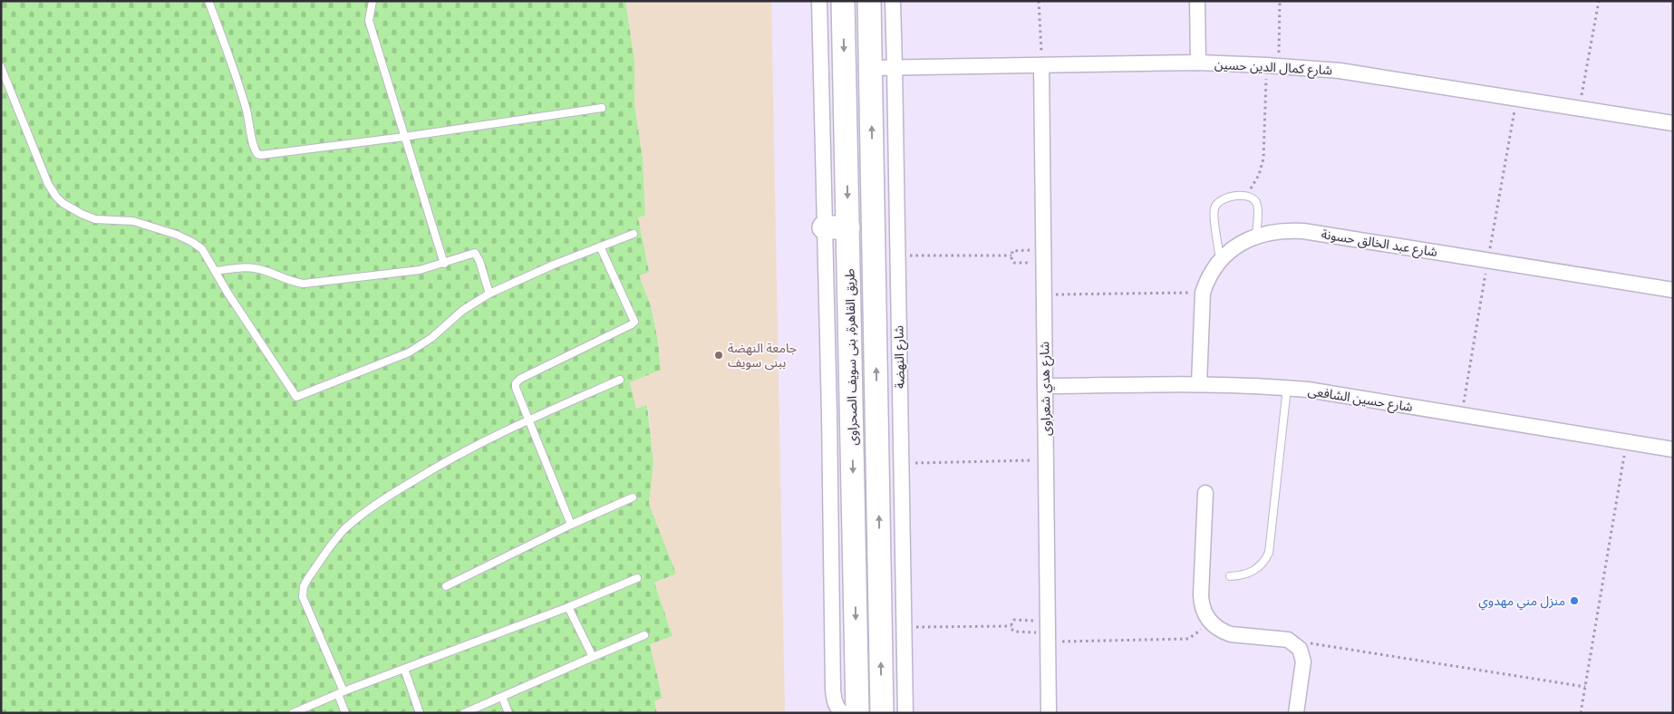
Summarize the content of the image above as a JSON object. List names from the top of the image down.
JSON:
{
  "streets": {
    "main road": ["طريق القاهرة, بنى سويف الصحراوى"],
    "street": [
      "شارع كمال الدين حسين",
      "شارع عبد الخالق حسونة",
      "شارع النهضة",
      "شارع هدي شعراوى",
      "شارع حسين الشافعى"
    ]
  },
  "crossings": [
    ["شارع كمال الدين حسين", "طريق القاهرة, بنى سويف الصحراوى"],
    ["شارع كمال الدين حسين", "شارع النهضة"],
    ["شارع كمال الدين حسين", "شارع هدي شعراوى"],
    ["شارع عبد الخالق حسونة", "شارع حسين الشافعى"],
    ["شارع هدي شعراوى", "شارع حسين الشافعى"]
  ],
  "places": ["جامعة النهضة ببنى سويف", "منزل مني مهدوي"]
}
